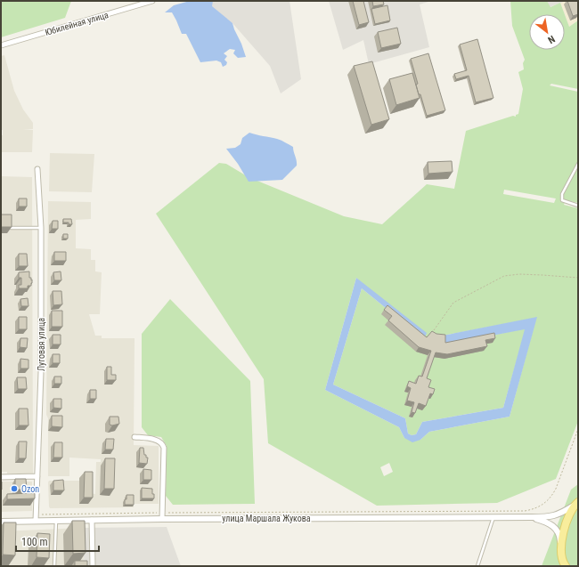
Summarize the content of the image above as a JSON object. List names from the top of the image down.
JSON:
{
  "streets": {
    "street": ["Юбилейная улица", "Луговая улица", "улица Маршала Жукова"]
  },
  "crossings": [
    ["Луговая улица", "улица Маршала Жукова"]
  ],
  "places": ["Ozon"],
  "scale_bar": "100 m",
  "north": "bottom right"
}
